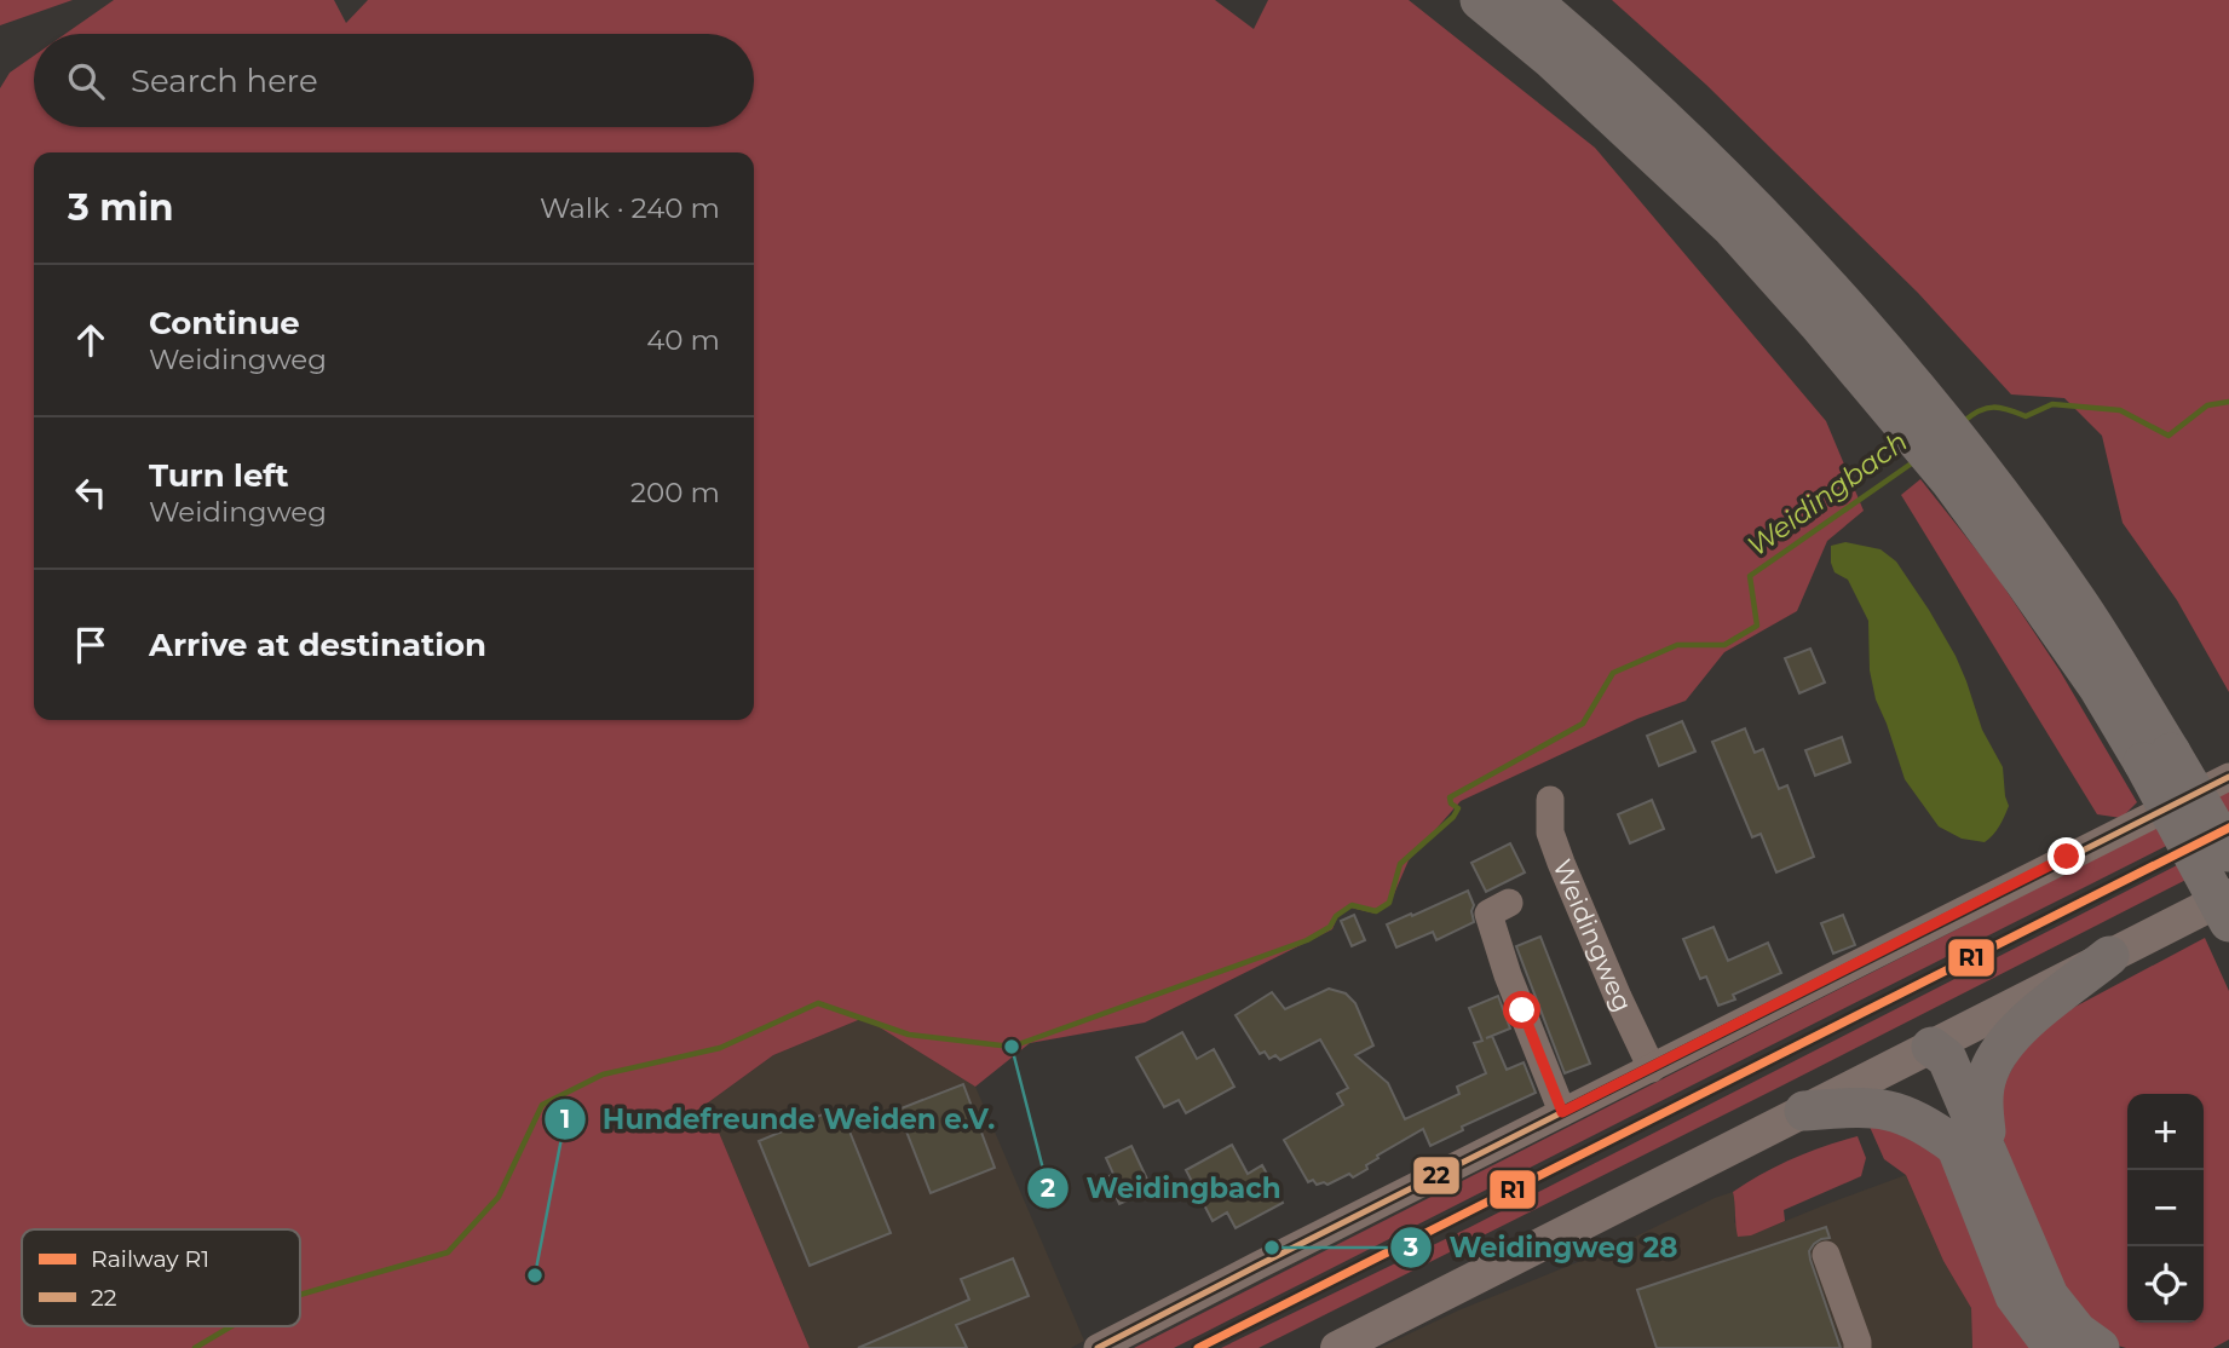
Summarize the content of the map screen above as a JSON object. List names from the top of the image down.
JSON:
{
  "streets": {
    "street": ["Weidingweg"]
  },
  "water": ["Weidingbach"],
  "places": ["Weidingbach", "Weidingweg 28", "Hundefreunde Weiden e.V."],
  "lines": ["transit line 22", "rail line R1"],
  "legend": ["Railway R1", "22"],
  "page": {
    "search": "Search here",
    "heading": ["3 min", "Walk · 240 m"],
    "list": [
      ["Continue", "Weidingweg", "40 m"],
      ["Turn left", "Weidingweg", "200 m"],
      "Arrive at destination"
    ],
    "map_buttons": ["+", "−"]
  }
}
